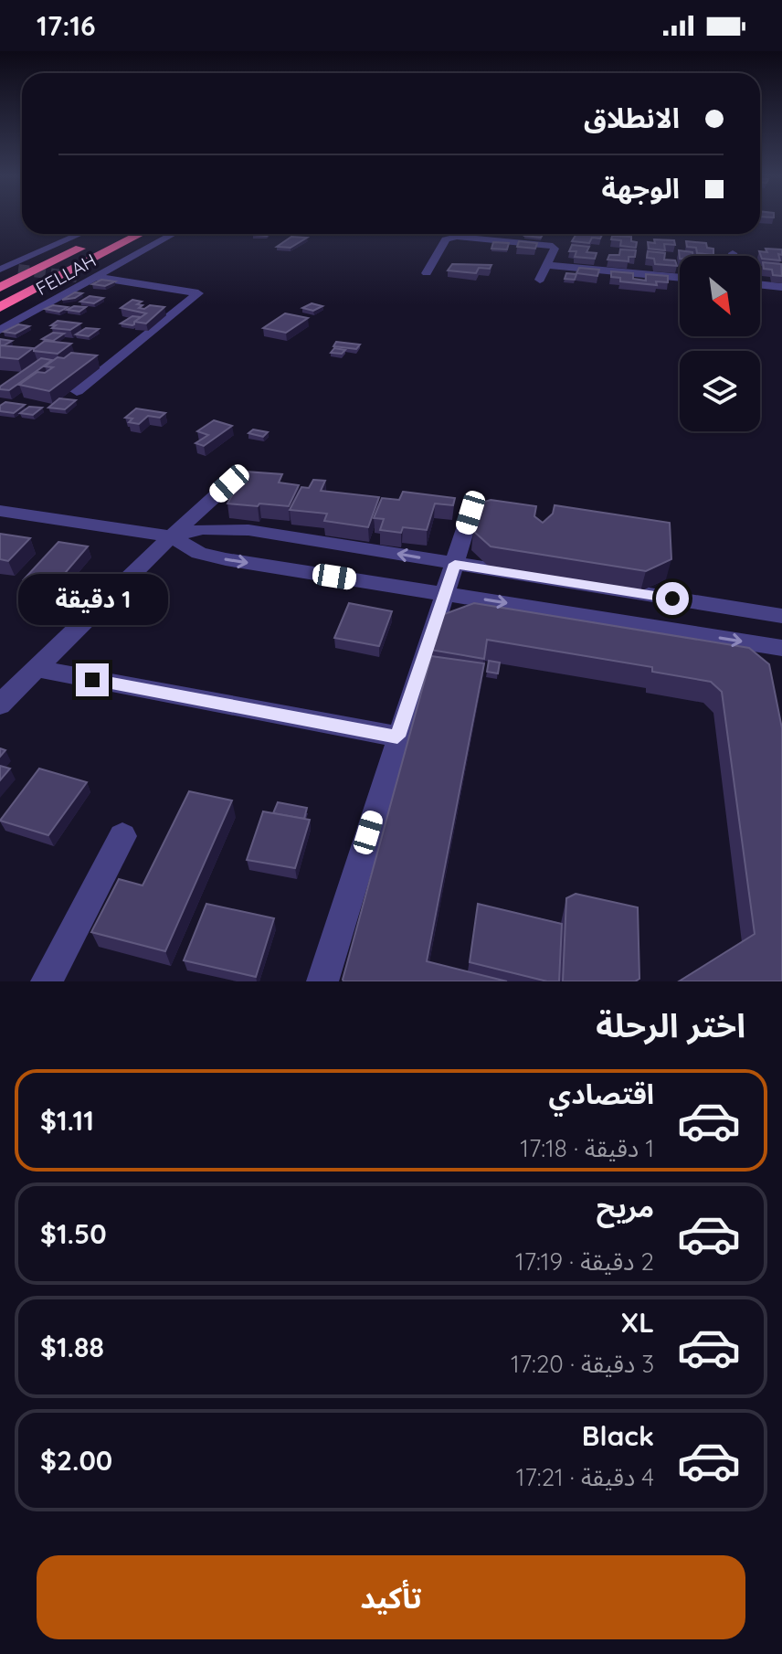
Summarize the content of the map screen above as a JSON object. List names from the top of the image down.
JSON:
{
  "streets": {
    "street": ["FELLAH"]
  },
  "north": "bottom right",
  "page": {
    "status": "17:16",
    "banner": ["الانطلاق", "الوجهة"],
    "bubble": "1 دقيقة",
    "heading": "اختر الرحلة",
    "list": [
      {
        "name": "اقتصادي",
        "note": "1 دقيقة · 17:18",
        "value": "$1.11"
      },
      {
        "name": "مريح",
        "note": "2 دقيقة · 17:19",
        "value": "$1.50"
      },
      {
        "name": "XL",
        "note": "3 دقيقة · 17:20",
        "value": "$1.88"
      },
      {
        "name": "Black",
        "note": "4 دقيقة · 17:21",
        "value": "$2.00"
      }
    ],
    "buttons": "تأكيد"
  }
}
